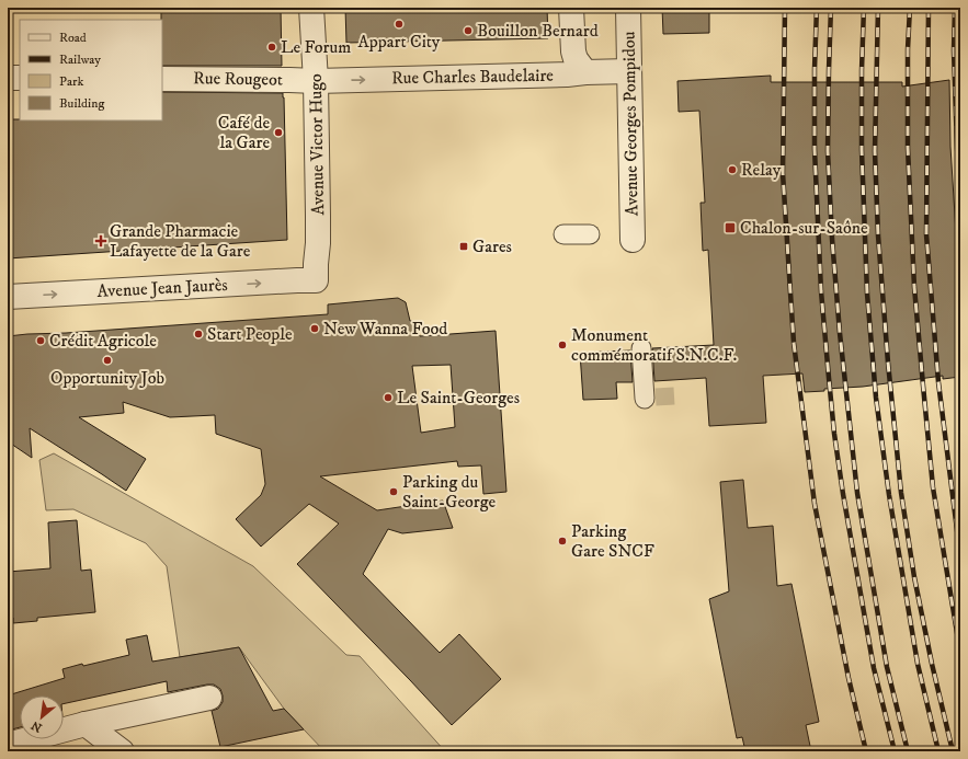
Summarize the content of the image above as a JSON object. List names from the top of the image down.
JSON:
{
  "streets": {
    "street": [
      "Rue Charles Baudelaire",
      "Rue Rougeot",
      "Avenue Georges Pompidou",
      "Avenue Victor Hugo",
      "Avenue Jean Jaurès"
    ]
  },
  "crossings": [
    ["Rue Charles Baudelaire", "Rue Rougeot"],
    ["Rue Charles Baudelaire", "Avenue Georges Pompidou"],
    ["Rue Charles Baudelaire", "Avenue Victor Hugo"],
    ["Rue Rougeot", "Avenue Victor Hugo"],
    ["Avenue Victor Hugo", "Avenue Jean Jaurès"]
  ],
  "one_way": ["Rue Charles Baudelaire", "Avenue Jean Jaurès"],
  "places": {
    "other": [
      "Appart City",
      "Bouillon Bernard",
      "Le Forum",
      "Café de la Gare",
      "Relay",
      "New Wanna Food",
      "Start People",
      "Crédit Agricole",
      "Monument commémoratif S.N.C.F.",
      "Opportunity Job",
      "Le Saint-Georges",
      "Parking du Saint-George",
      "Parking Gare SNCF"
    ],
    "transit": ["Chalon-sur-Saône", "Gares"],
    "health": ["Grande Pharmacie Lafayette de la Gare"]
  },
  "legend": [
    "Road",
    "Railway",
    "Park",
    "Building"
  ],
  "north": "bottom left"
}
